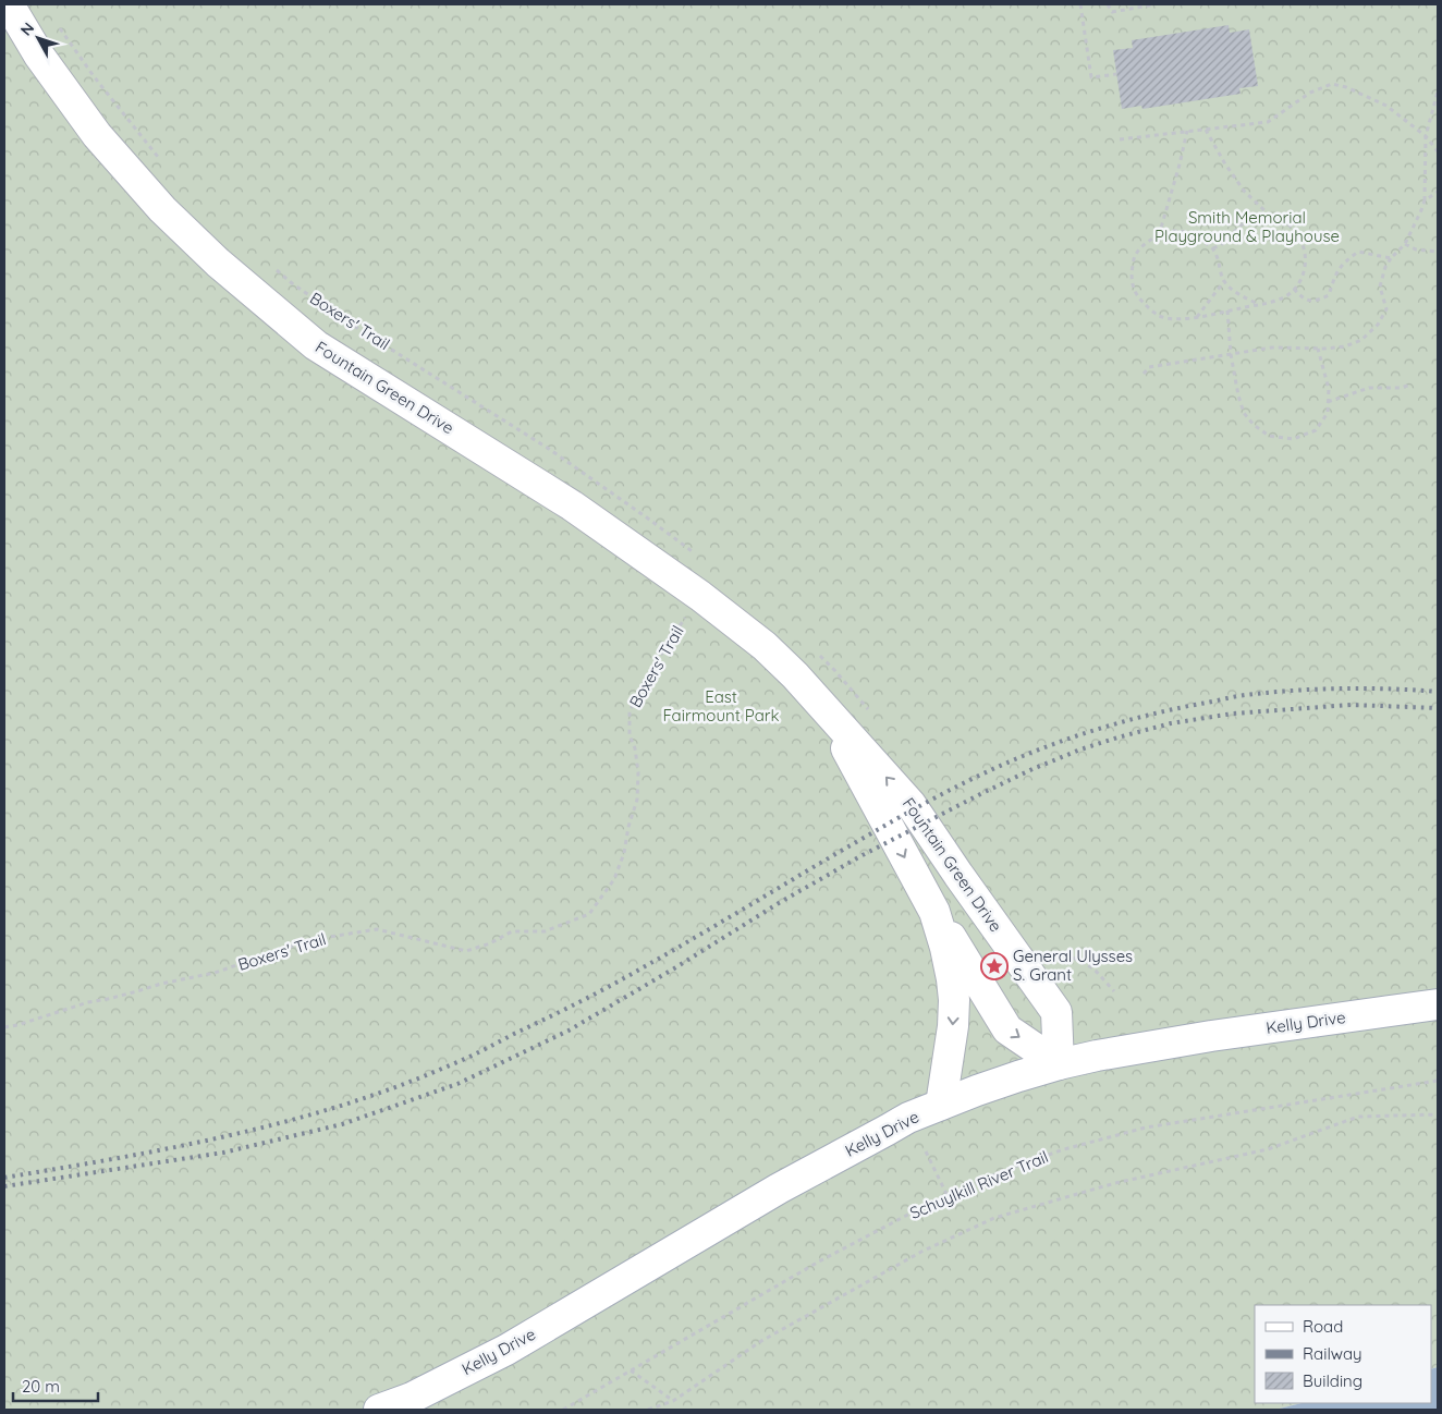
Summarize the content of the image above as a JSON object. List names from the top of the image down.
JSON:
{
  "streets": {
    "street": ["Fountain Green Drive", "Kelly Drive"],
    "path": ["Boxers' Trail", "Schuylkill River Trail"]
  },
  "crossings": [
    ["Fountain Green Drive", "Kelly Drive"]
  ],
  "parks": ["Smith Memorial Playground & Playhouse", "East Fairmount Park"],
  "places": {
    "place": ["General Ulysses S. Grant"]
  },
  "legend": ["Road", "Railway", "Building"],
  "scale_bar": "20 m",
  "north": "top left"
}
